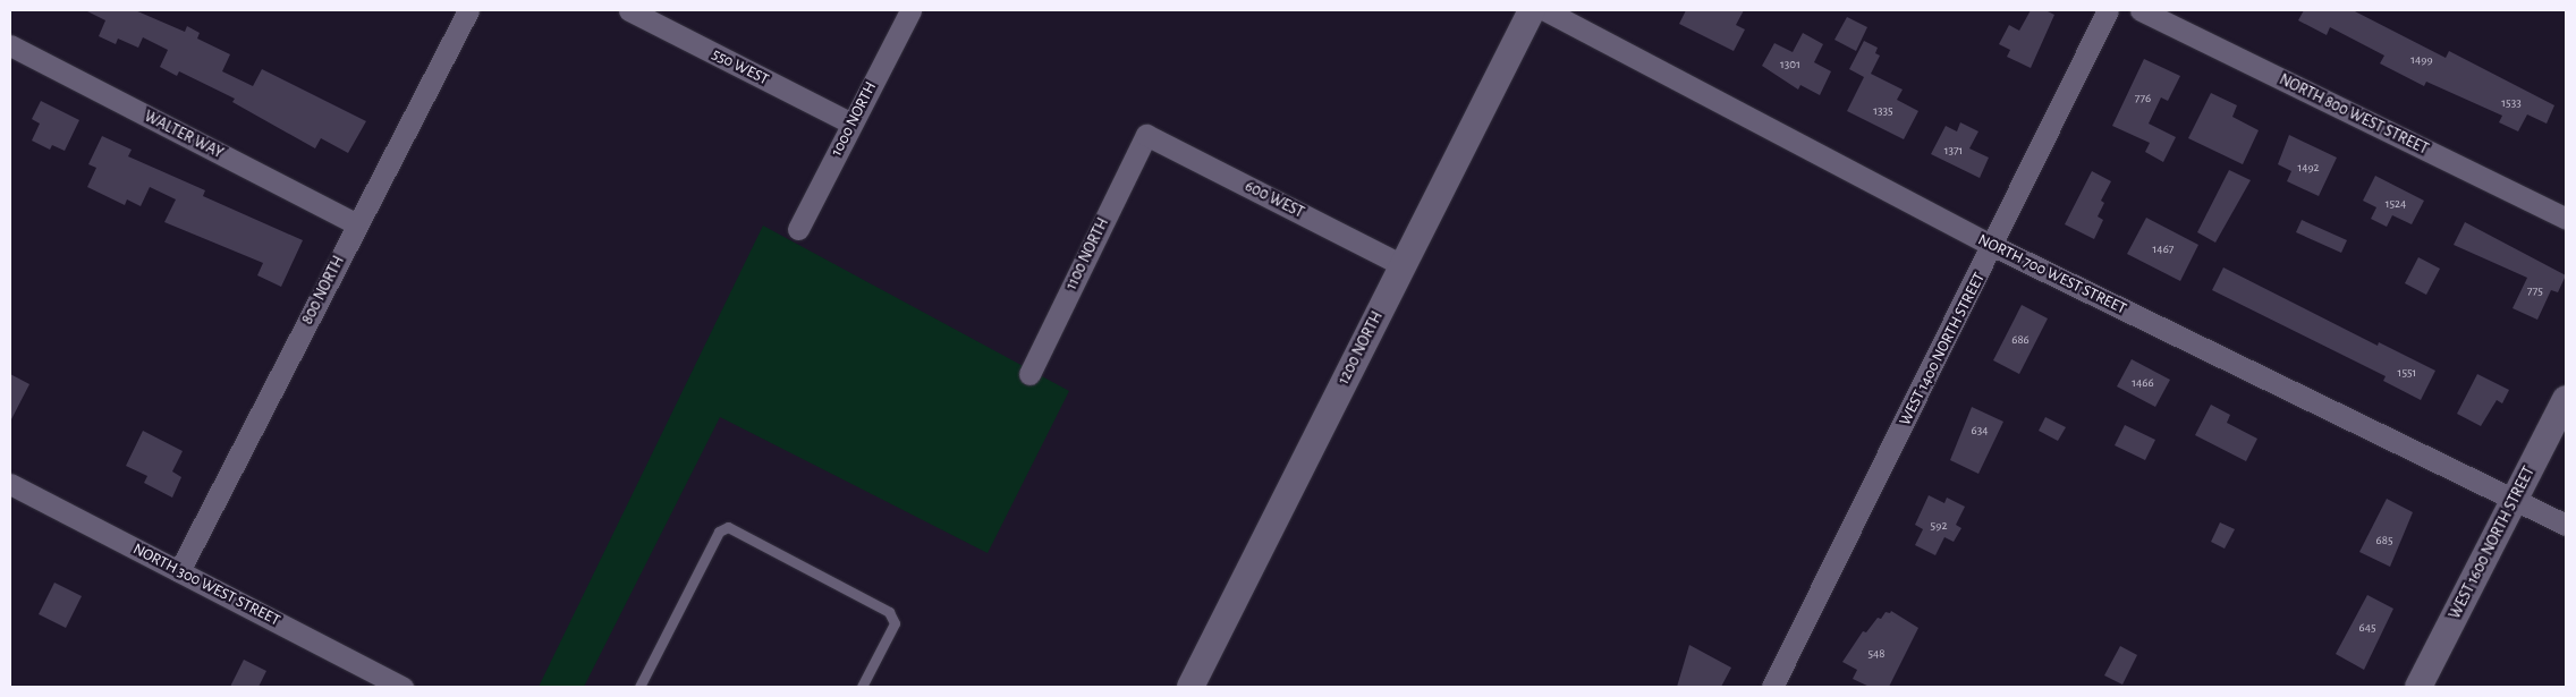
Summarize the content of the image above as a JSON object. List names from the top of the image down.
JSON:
{
  "streets": {
    "street": [
      "550 WEST",
      "NORTH 800 WEST STREET",
      "1000 NORTH",
      "WALTER WAY",
      "600 WEST",
      "1100 NORTH",
      "NORTH 700 WEST STREET",
      "800 NORTH",
      "1200 NORTH",
      "WEST 1400 NORTH STREET",
      "WEST 1600 NORTH STREET",
      "NORTH 300 WEST STREET"
    ]
  },
  "crossings": [
    ["550 WEST", "1000 NORTH"],
    ["WALTER WAY", "800 NORTH"],
    ["600 WEST", "1100 NORTH"],
    ["600 WEST", "1200 NORTH"],
    ["NORTH 700 WEST STREET", "WEST 1400 NORTH STREET"],
    ["NORTH 700 WEST STREET", "WEST 1600 NORTH STREET"],
    ["800 NORTH", "NORTH 300 WEST STREET"]
  ],
  "house_numbers": [
    "1499",
    "1301",
    "776",
    "1533",
    "1335",
    "1371",
    "1492",
    "1524",
    "1467",
    "775",
    "686",
    "1551",
    "1466",
    "634",
    "592",
    "685",
    "645",
    "548"
  ]
}
